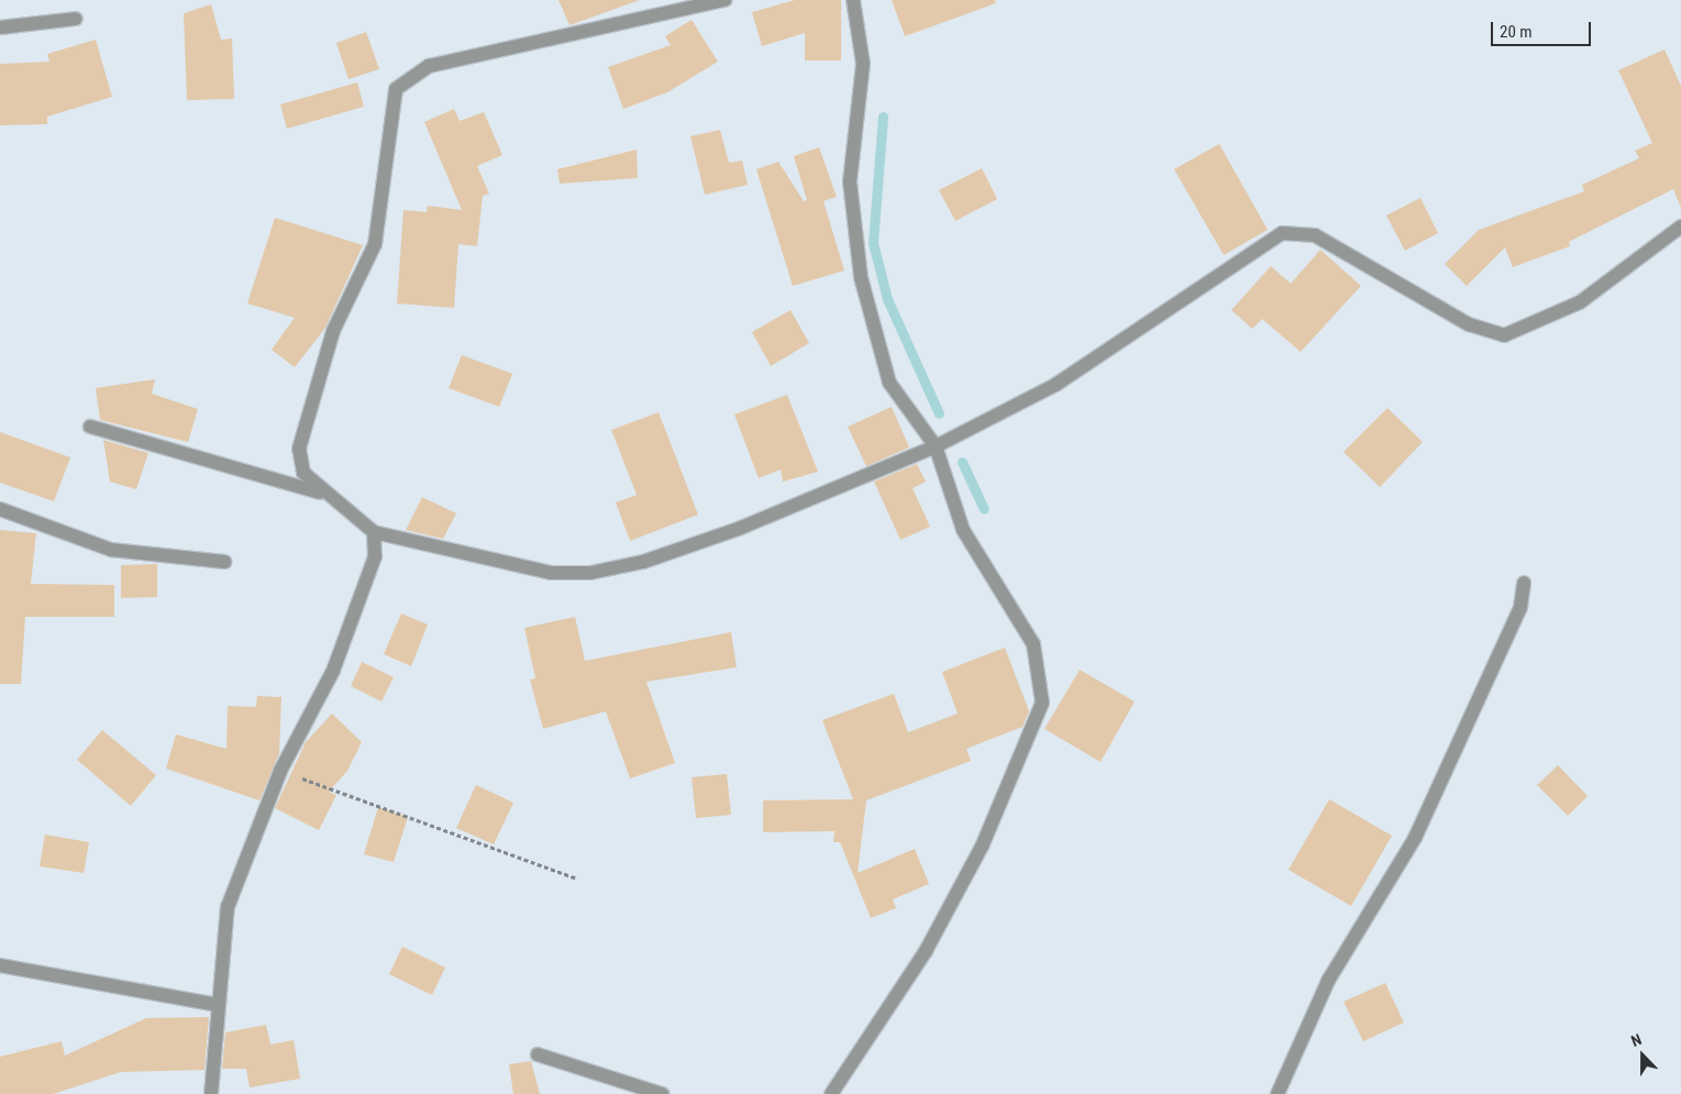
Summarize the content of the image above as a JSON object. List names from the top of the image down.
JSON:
{
  "scale_bar": "20 m",
  "north": "top"
}
